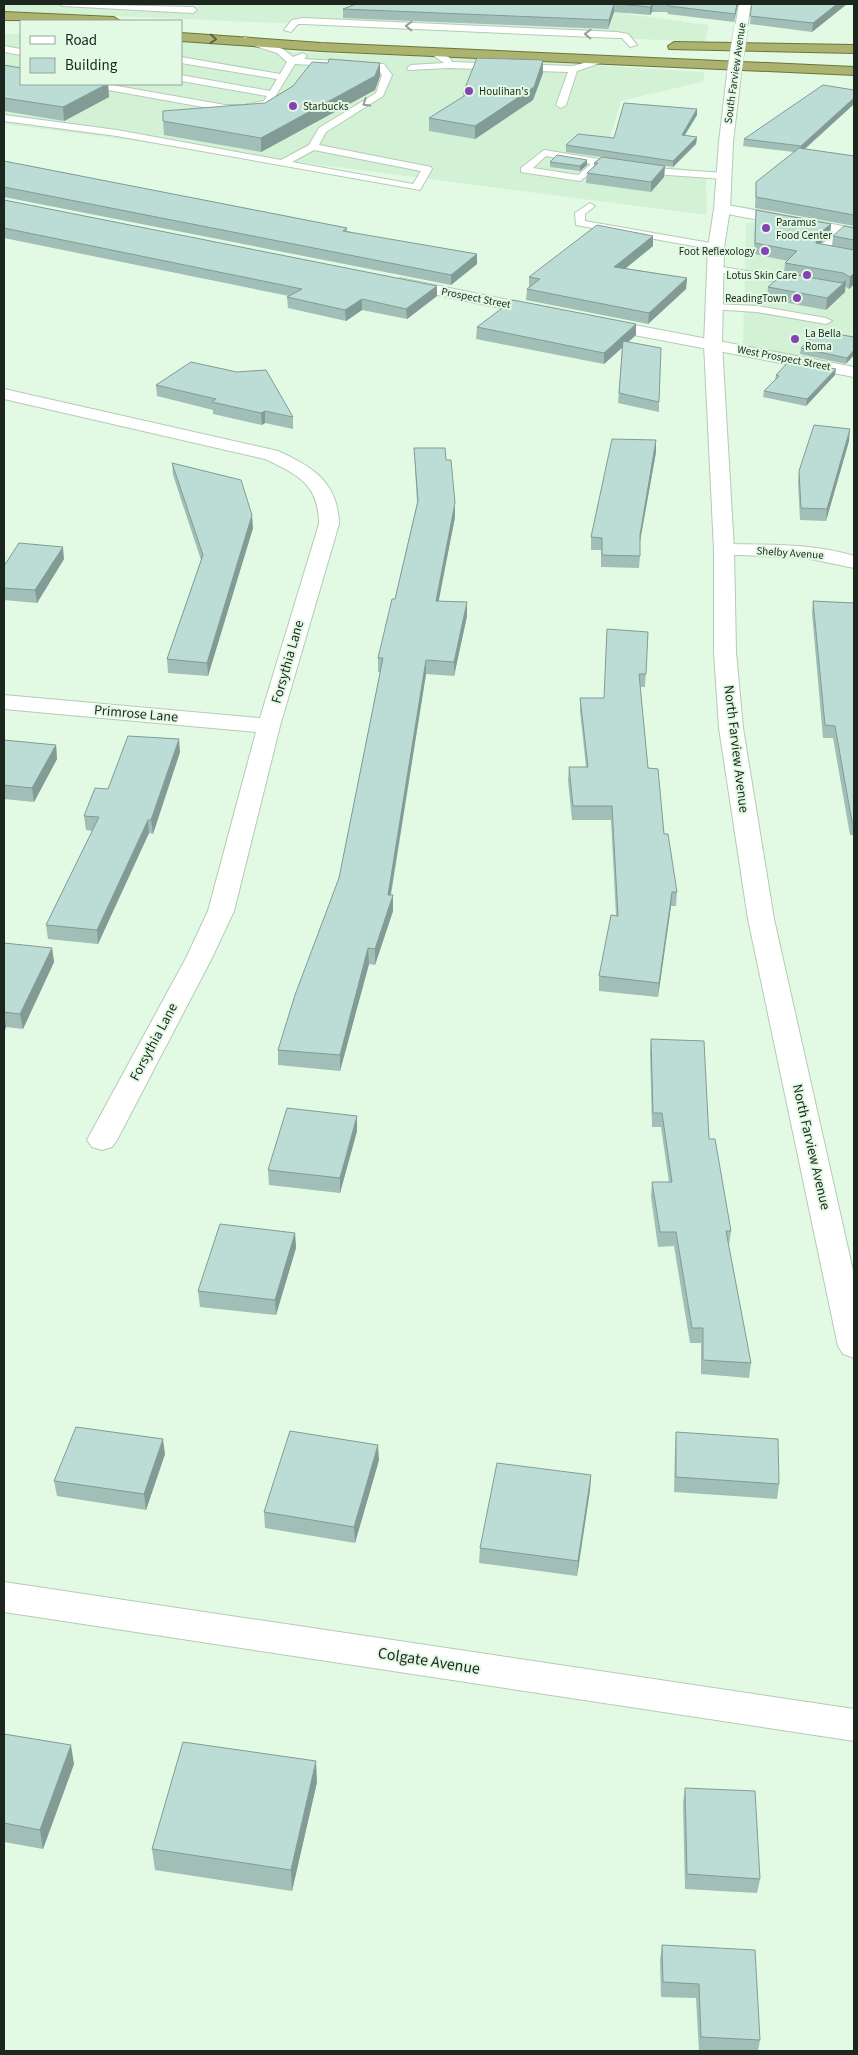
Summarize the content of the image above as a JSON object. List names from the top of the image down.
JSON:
{
  "streets": {
    "street": [
      "South Farview Avenue",
      "Prospect Street",
      "West Prospect Street",
      "Shelby Avenue",
      "Forsythia Lane",
      "Primrose Lane",
      "North Farview Avenue",
      "Colgate Avenue"
    ]
  },
  "crossings": [
    ["South Farview Avenue", "North Farview Avenue"],
    ["West Prospect Street", "North Farview Avenue"],
    ["Shelby Avenue", "North Farview Avenue"],
    ["Forsythia Lane", "Primrose Lane"]
  ],
  "places": [
    "Houlihan's",
    "Starbucks",
    "Paramus Food Center",
    "Foot Reflexology",
    "Lotus Skin Care",
    "ReadingTown",
    "La Bella Roma"
  ],
  "legend": ["Road", "Building"]
}
